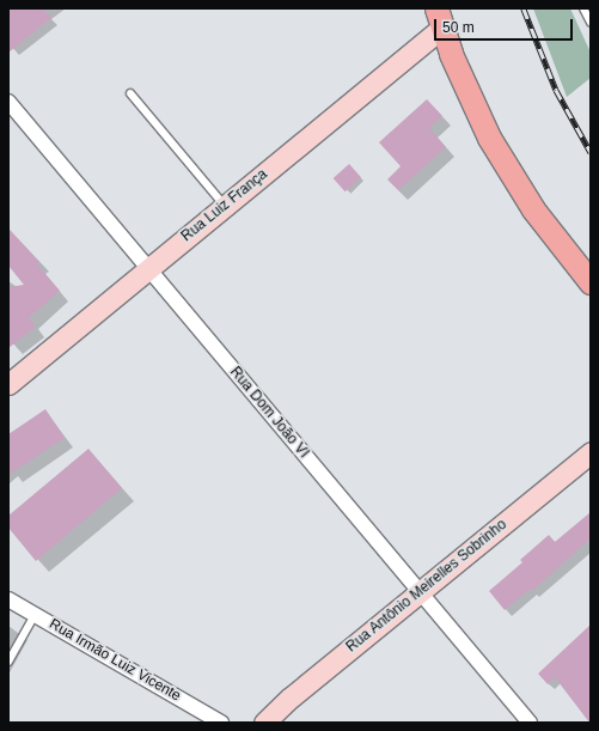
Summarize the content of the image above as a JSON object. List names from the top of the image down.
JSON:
{
  "streets": {
    "main road": ["Rua Luiz França", "Rua Antônio Meirelles Sobrinho"],
    "street": ["Rua Dom João VI", "Rua Irmão Luiz Vicente"]
  },
  "crossings": [
    ["Rua Luiz França", "Rua Dom João VI"],
    ["Rua Dom João VI", "Rua Antônio Meirelles Sobrinho"]
  ],
  "scale_bar": "50 m"
}
